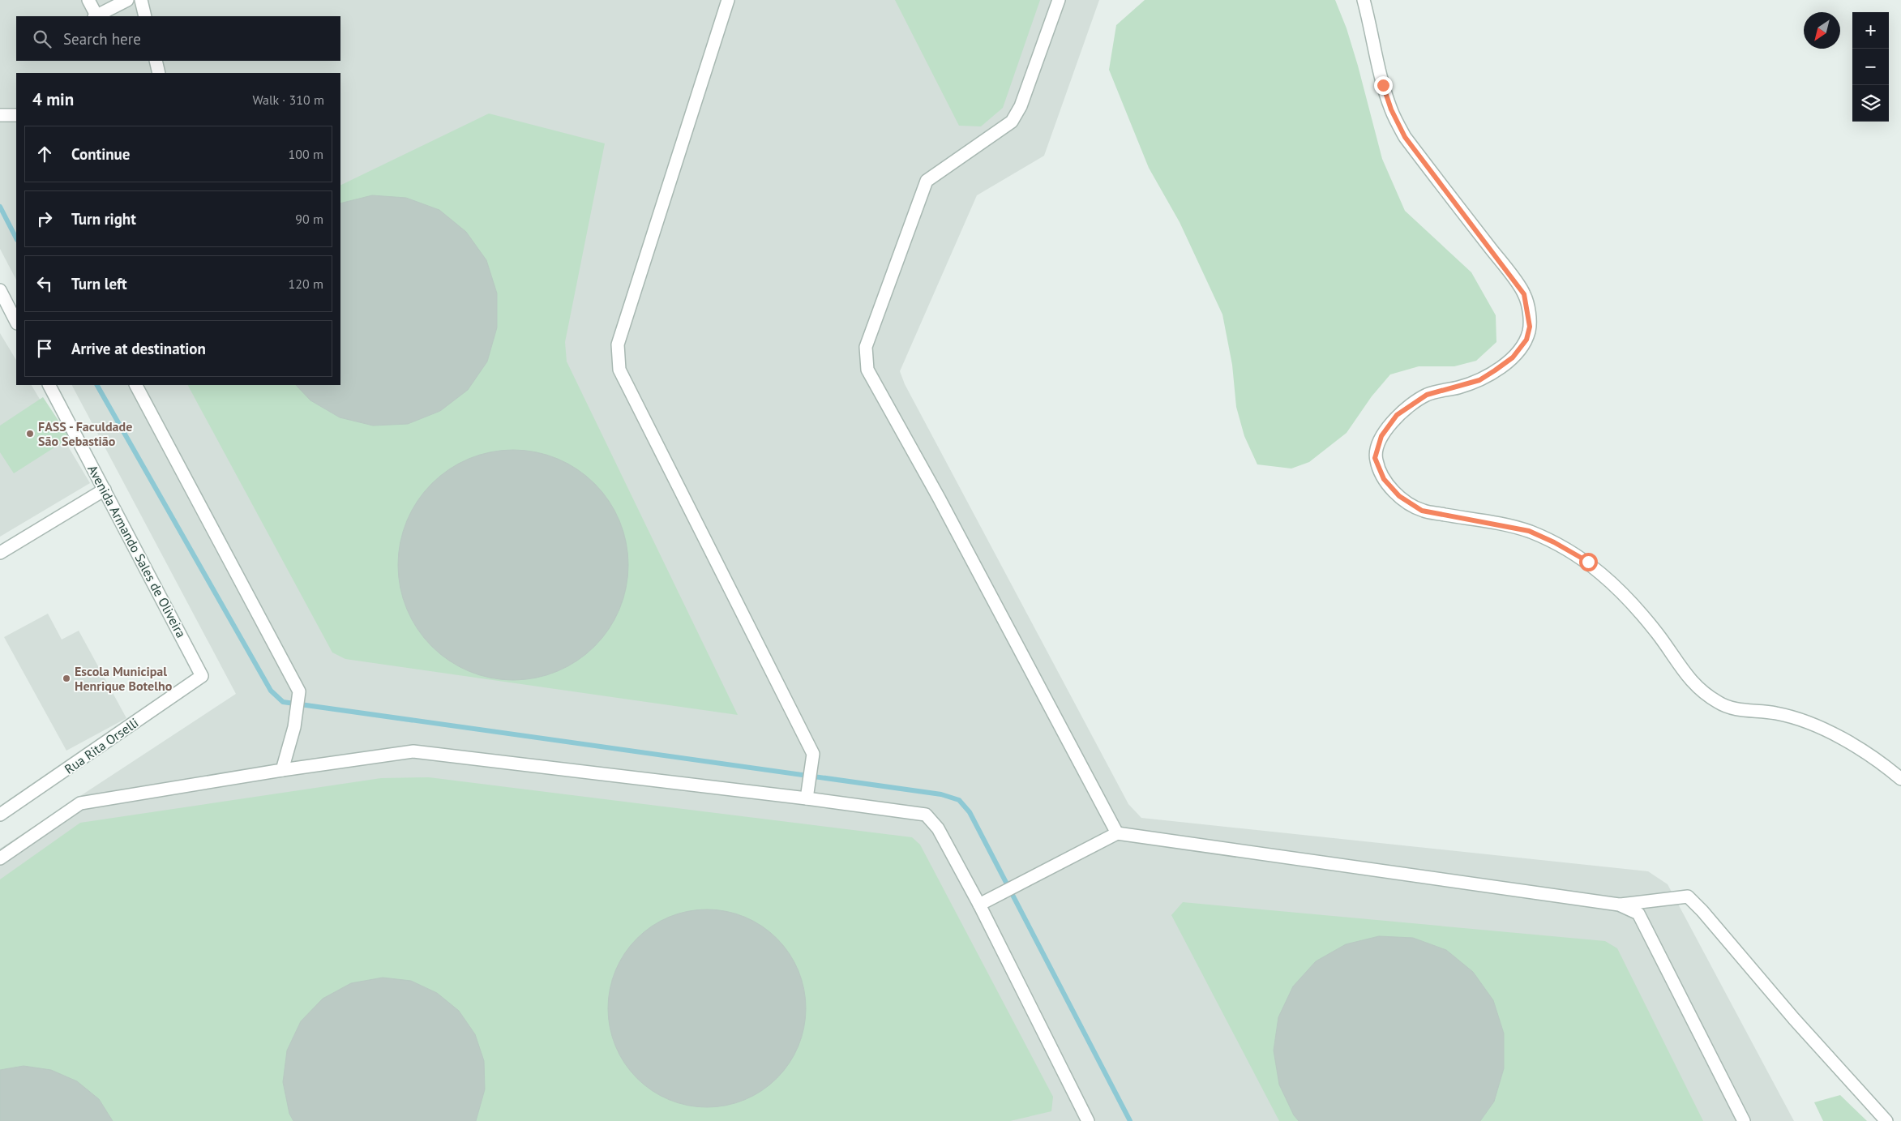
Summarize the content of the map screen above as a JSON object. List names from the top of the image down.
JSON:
{
  "streets": {
    "street": ["Avenida Armando Sales de Oliveira", "Rua Rita Orselli"]
  },
  "crossings": [
    ["Avenida Armando Sales de Oliveira", "Rua Rita Orselli"]
  ],
  "places": ["FASS - Faculdade São Sebastião", "Escola Municipal Henrique Botelho"],
  "north": "bottom left",
  "page": {
    "map_buttons": ["+", "−"],
    "search": "Search here",
    "heading": ["4 min", "Walk · 310 m"],
    "list": [
      ["Continue", "100 m"],
      ["Turn right", "90 m"],
      ["Turn left", "120 m"],
      "Arrive at destination"
    ]
  }
}
